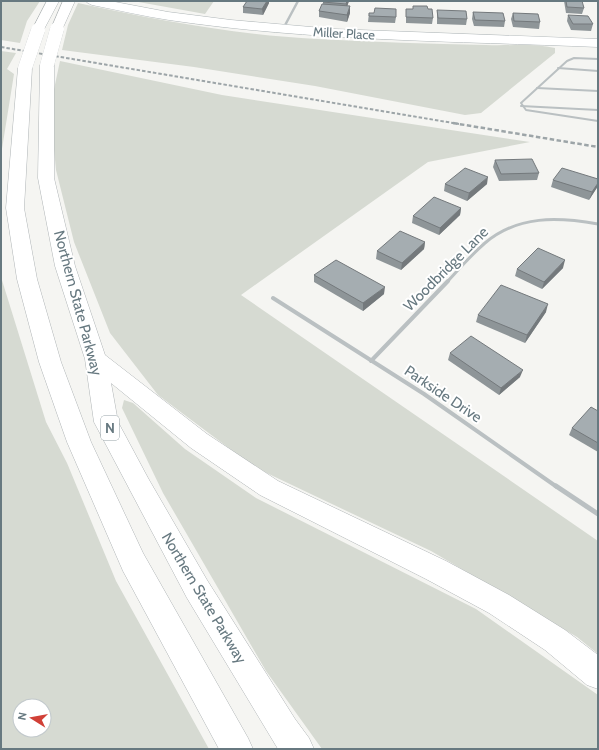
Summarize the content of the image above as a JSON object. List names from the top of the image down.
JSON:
{
  "streets": {
    "main road": ["Miller Place", "Northern State Parkway", "N"],
    "street": ["Woodbridge Lane", "Parkside Drive"]
  },
  "crossings": [
    ["Woodbridge Lane", "Parkside Drive"]
  ],
  "north": "left"
}
